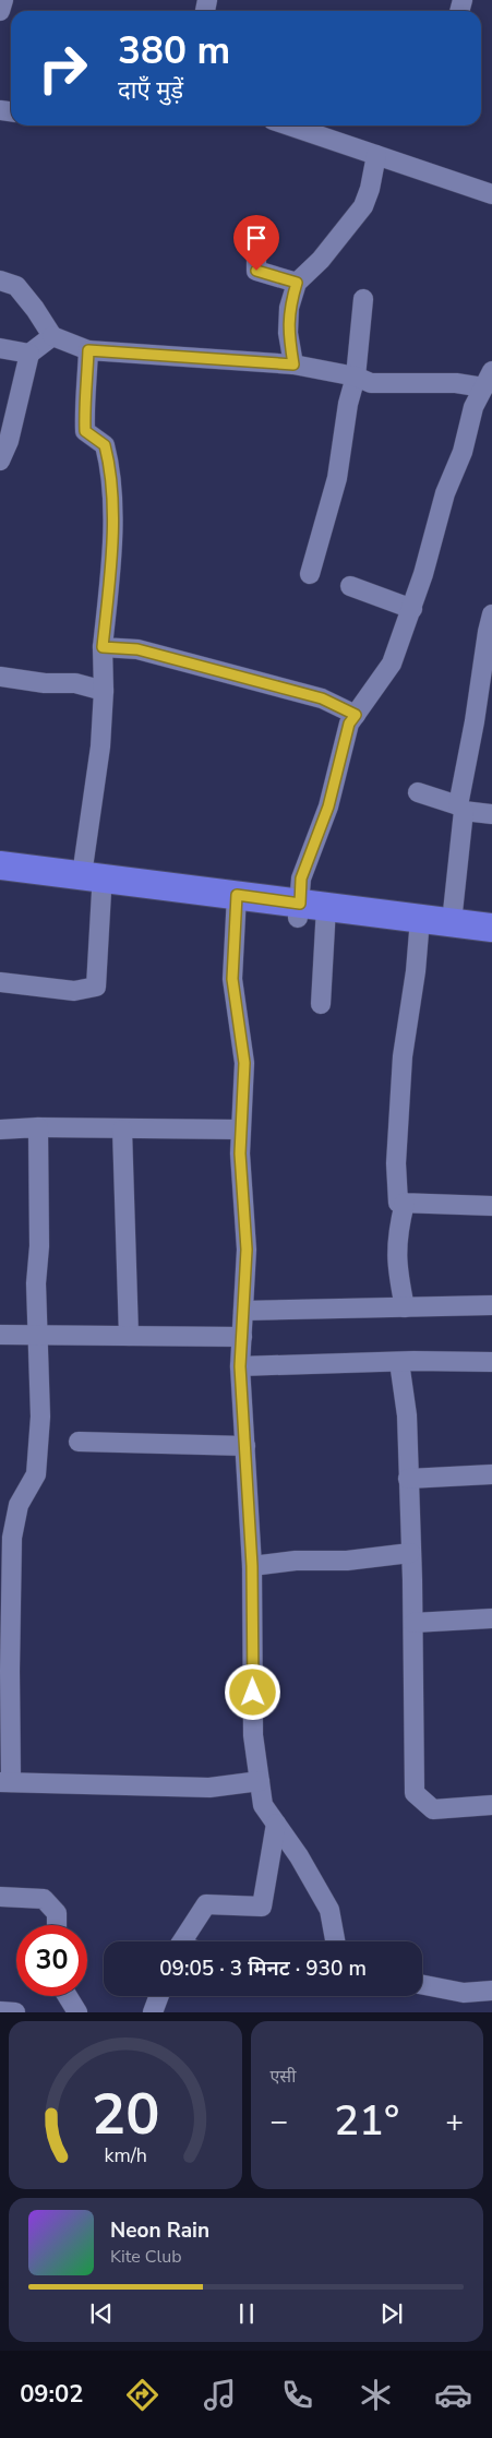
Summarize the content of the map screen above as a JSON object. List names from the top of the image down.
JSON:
{
  "page": {
    "turn": ["380 m", "दाएँ मुड़ें"],
    "limit": "30",
    "trip": "09:05 · 3 मिनट · 930 m",
    "tile": "एसी",
    "heat": ["−", "21°", "+"],
    "song": ["Neon Rain", "Kite Club"],
    "tabs": "09:02",
    "gauge": ["20", "km/h"]
  }
}
